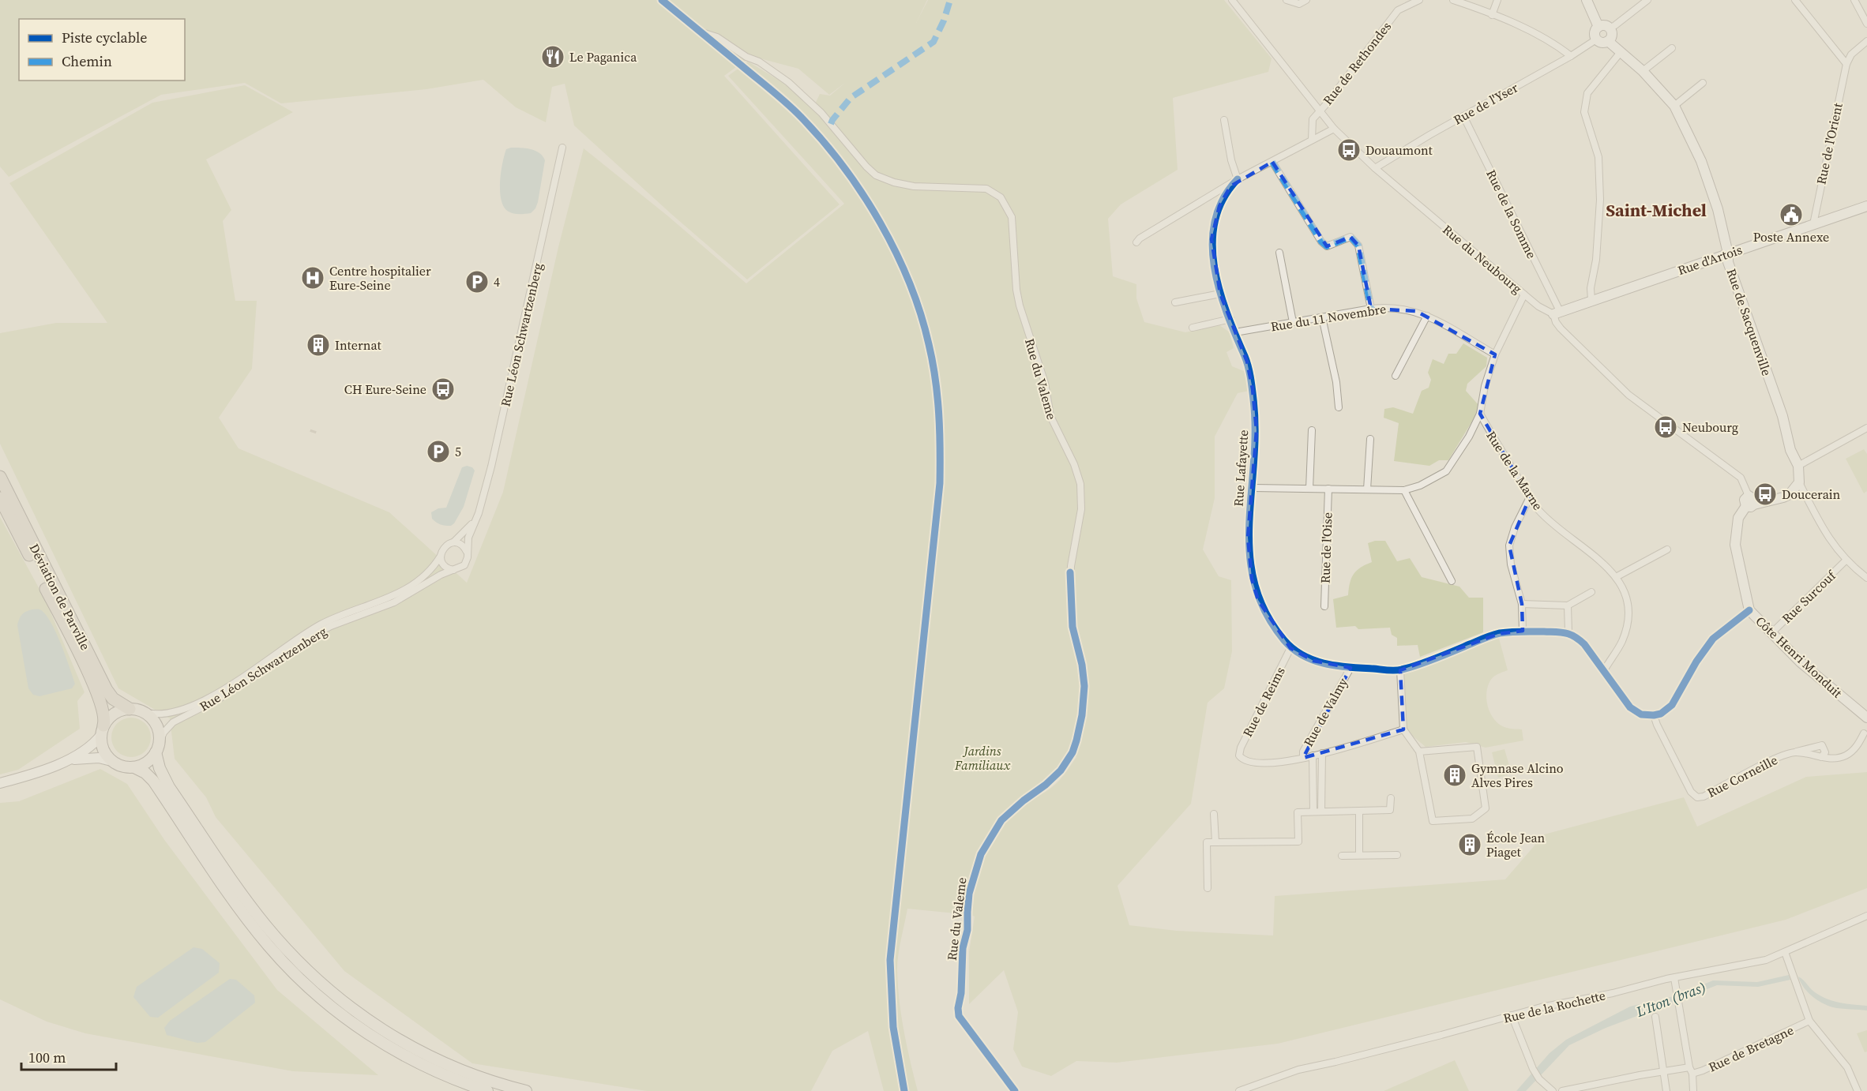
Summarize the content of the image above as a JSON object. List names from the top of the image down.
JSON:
{
  "streets": {
    "highway": ["Déviation de Parville"],
    "street": [
      "Rue de Rethondes",
      "Rue de l'Yser",
      "Rue de l'Orient",
      "Rue de la Somme",
      "Rue du Neubourg",
      "Rue d'Artois",
      "Rue du 11 Novembre",
      "Rue de Sacquenville",
      "Rue Léon Schwartzenberg",
      "Rue du Valeme",
      "Rue Lafayette",
      "Rue de la Marne",
      "Rue de l'Oise",
      "Rue Surcouf",
      "Côte Henri Monduit",
      "Rue de Reims",
      "Rue de Valmy",
      "Rue Corneille",
      "Rue de la Rochette",
      "Rue de Bretagne"
    ]
  },
  "crossings": [
    ["Rue de Rethondes", "Rue du Neubourg"],
    ["Rue de l'Yser", "Rue de la Somme"],
    ["Rue de l'Yser", "Rue du Neubourg"],
    ["Rue de l'Yser", "Rue de Sacquenville"],
    ["Rue de l'Orient", "Rue d'Artois"],
    ["Rue de la Somme", "Rue du Neubourg"],
    ["Rue de la Somme", "Rue d'Artois"],
    ["Rue du Neubourg", "Rue d'Artois"],
    ["Rue du Neubourg", "Côte Henri Monduit"],
    ["Rue d'Artois", "Rue de Sacquenville"],
    ["Rue du 11 Novembre", "Rue Lafayette"],
    ["Rue Léon Schwartzenberg", "Déviation de Parville"],
    ["Rue Lafayette", "Rue de Reims"],
    ["Rue Lafayette", "Rue de Valmy"],
    ["Rue Surcouf", "Côte Henri Monduit"],
    ["Rue de Reims", "Rue de Valmy"]
  ],
  "districts": ["Saint-Michel"],
  "water": ["L'Iton (bras)"],
  "parks": ["Jardins Familiaux"],
  "places": {
    "restaurant": ["Le Paganica"],
    "bus stop": [
      "Douaumont",
      "CH Eure-Seine",
      "Neubourg",
      "Doucerain"
    ],
    "public building": ["Poste Annexe"],
    "hospital": ["Centre hospitalier Eure-Seine"],
    "parking": ["4", "5"],
    "building": ["Internat", "Gymnase Alcino Alves Pires", "École Jean Piaget"]
  },
  "legend": ["Piste cyclable", "Chemin"],
  "scale_bar": "100 m"
}
